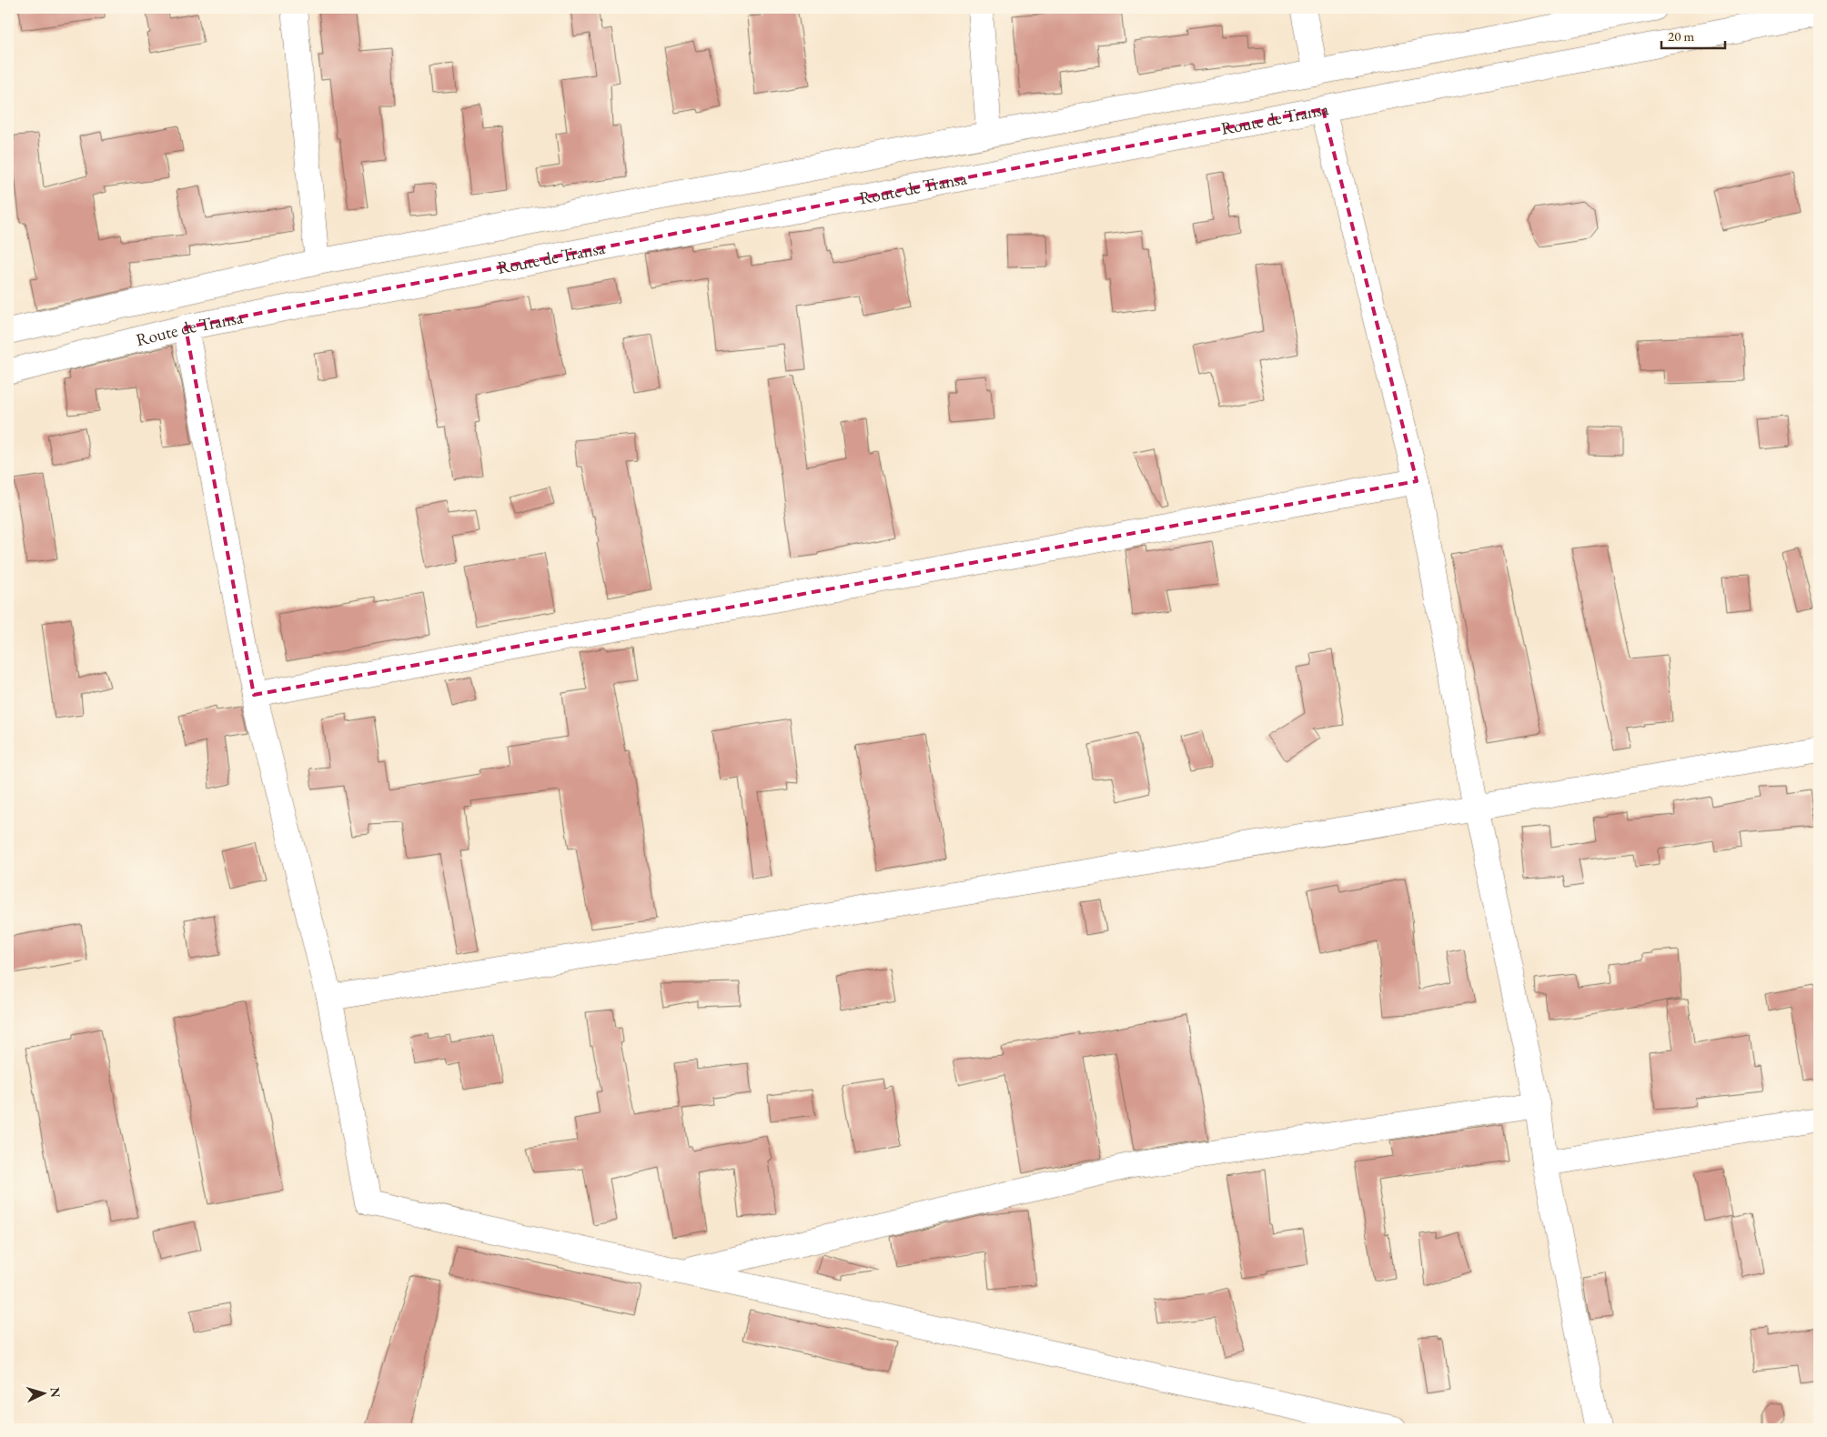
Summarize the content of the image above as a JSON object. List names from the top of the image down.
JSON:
{
  "streets": {
    "street": ["Route de Transa"]
  },
  "scale_bar": "20 m",
  "north": "right"
}
